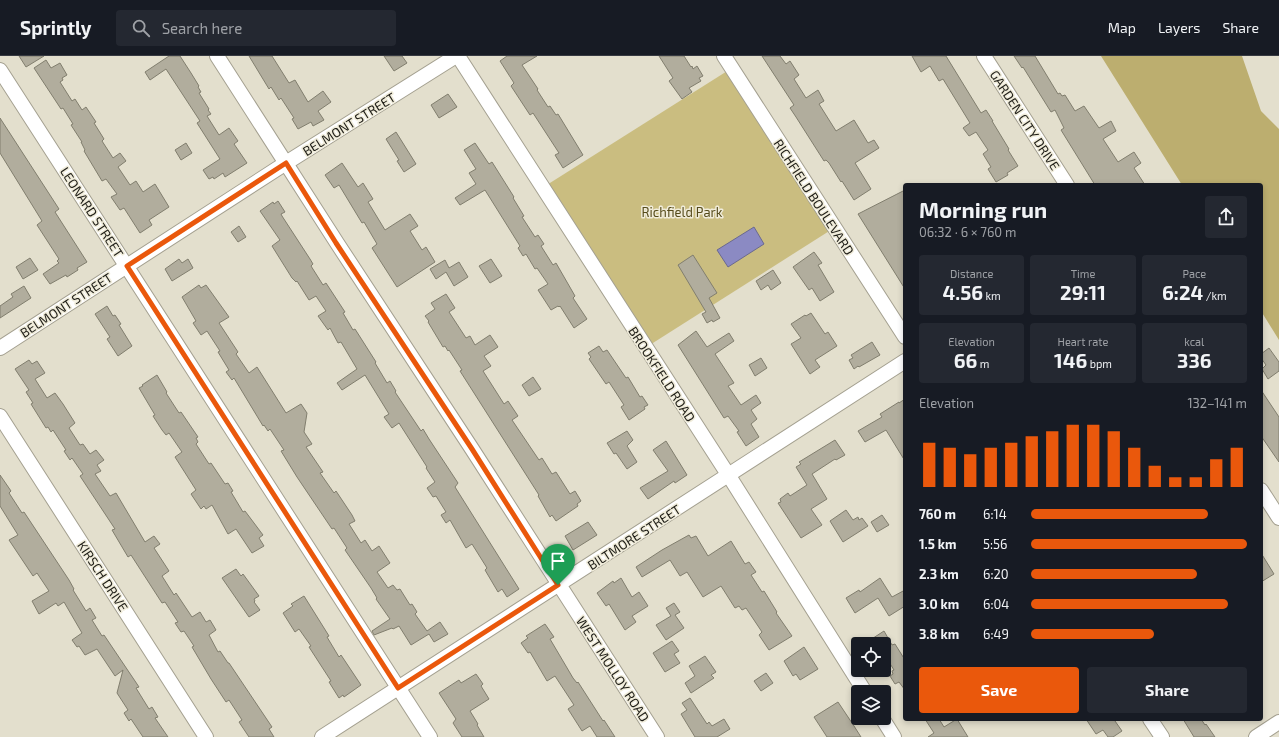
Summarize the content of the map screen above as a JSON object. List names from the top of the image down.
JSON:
{
  "streets": {
    "street": [
      "GARDEN CITY DRIVE",
      "BELMONT STREET",
      "RICHFIELD BOULEVARD",
      "LEONARD STREET",
      "BROOKFIELD ROAD",
      "BILTMORE STREET",
      "KIRSCH DRIVE",
      "WEST MOLLOY ROAD"
    ]
  },
  "crossings": [
    ["BELMONT STREET", "LEONARD STREET"],
    ["BELMONT STREET", "BROOKFIELD ROAD"],
    ["BELMONT STREET", "WEST MOLLOY ROAD"],
    ["LEONARD STREET", "BILTMORE STREET"],
    ["BROOKFIELD ROAD", "BILTMORE STREET"],
    ["BILTMORE STREET", "WEST MOLLOY ROAD"]
  ],
  "parks": ["Richfield Park"],
  "page": {
    "header": "Sprintly",
    "search": "Search here",
    "nav": ["Map", "Layers", "Share"],
    "heading": ["Morning run", "06:32 · 6 × 760 m"],
    "stats": [
      ["Distance", "4.56 km"],
      ["Time", "29:11"],
      ["Pace", "6:24 /km"],
      ["Elevation", "66 m"],
      ["Heart rate", "146 bpm"],
      ["kcal", "336"]
    ],
    "chart": ["Elevation", "132–141 m"],
    "list": [
      {
        "name": "760 m",
        "note": "6:14"
      },
      {
        "name": "1.5 km",
        "note": "5:56"
      },
      {
        "name": "2.3 km",
        "note": "6:20"
      },
      {
        "name": "3.0 km",
        "note": "6:04"
      },
      {
        "name": "3.8 km",
        "note": "6:49"
      }
    ],
    "buttons": ["Save", "Share"]
  }
}
